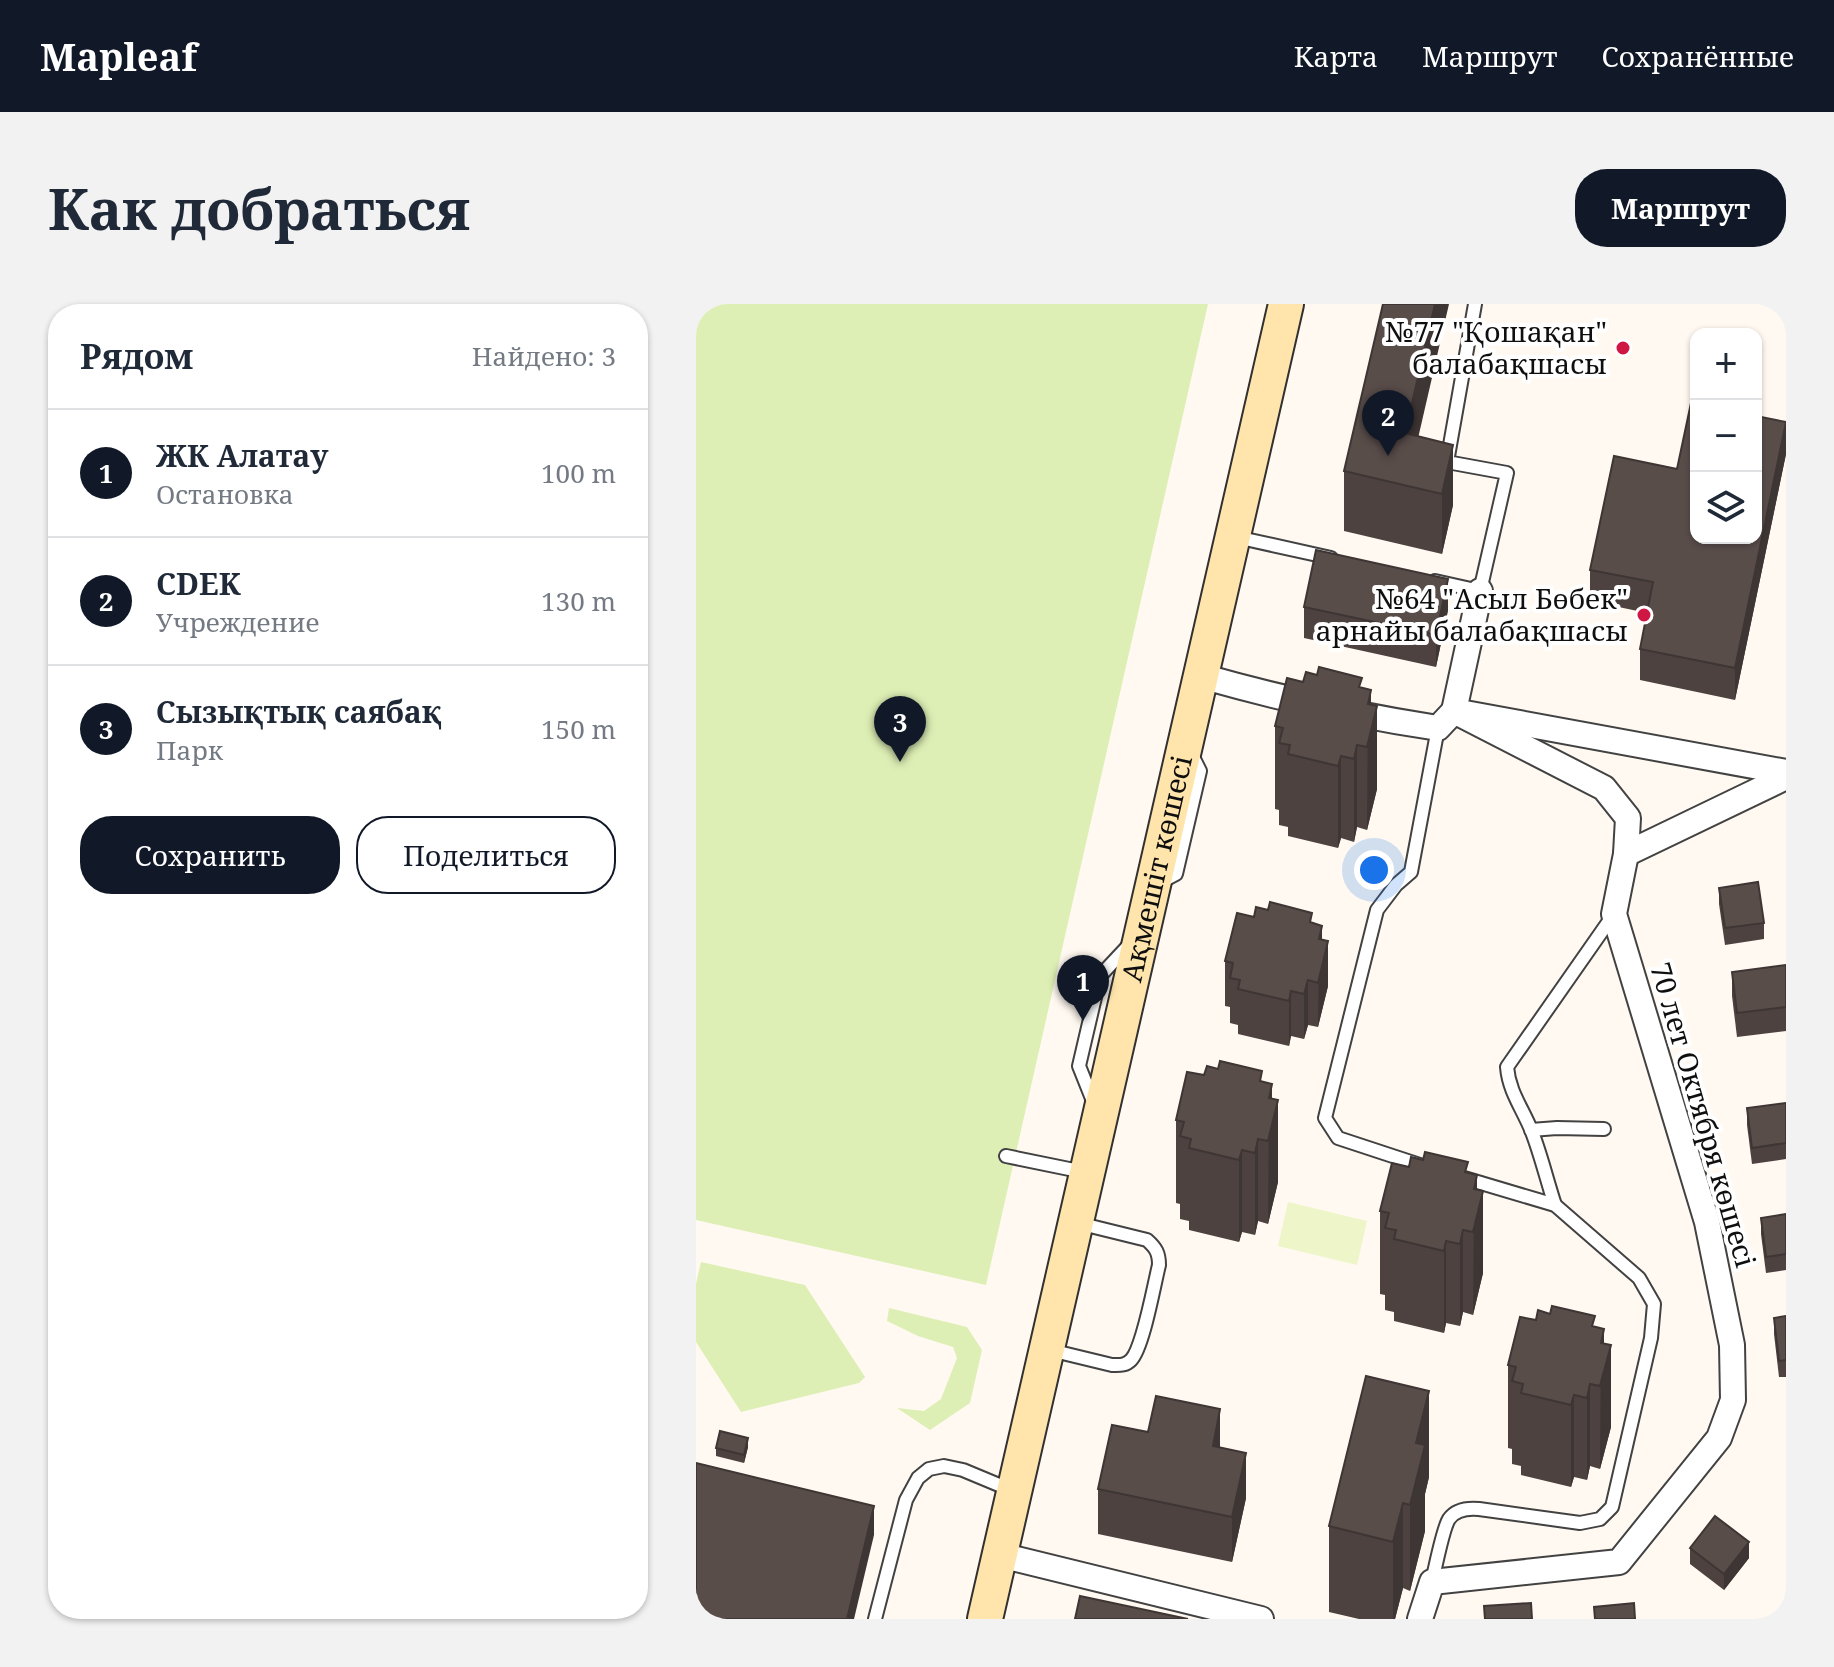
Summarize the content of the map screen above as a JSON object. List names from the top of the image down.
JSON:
{
  "streets": {
    "main road": ["Ақмешіт көшесі"],
    "street": ["70 лет Октября көшесі"]
  },
  "crossings": [
    ["Ақмешіт көшесі", "70 лет Октября көшесі"]
  ],
  "places": ["№77 \"Қошақан\" балабақшасы", "№64 \"Асыл Бөбек\" арнайы балабақшасы"],
  "page": {
    "header": "Mapleaf",
    "nav": ["Карта", "Маршрут", "Сохранённые"],
    "buttons": [
      "Маршрут",
      ["Сохранить", "Поделиться"]
    ],
    "title": "Как добраться",
    "heading": ["Рядом", "Найдено: 3"],
    "map_buttons": ["+", "−"],
    "pins": ["2", "3", "1"],
    "list": [
      {
        "mark": "1",
        "name": "ЖК Алатау",
        "note": "Остановка",
        "value": "100 m"
      },
      {
        "mark": "2",
        "name": "CDEK",
        "note": "Учреждение",
        "value": "130 m"
      },
      {
        "mark": "3",
        "name": "Сызықтық саябақ",
        "note": "Парк",
        "value": "150 m"
      }
    ]
  }
}
